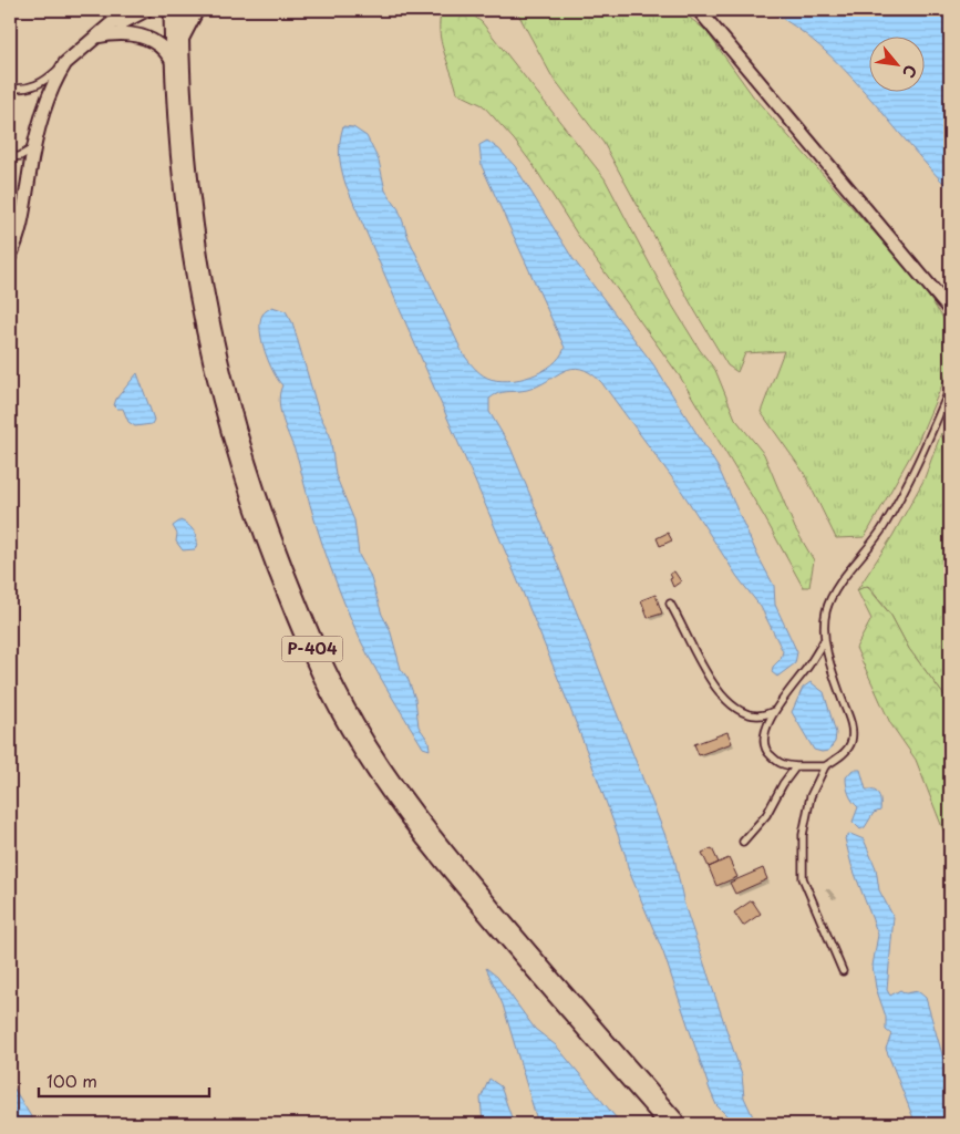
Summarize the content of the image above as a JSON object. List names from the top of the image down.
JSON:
{
  "streets": {
    "highway": ["Р-404"]
  },
  "scale_bar": "100 m",
  "north": "bottom right"
}
